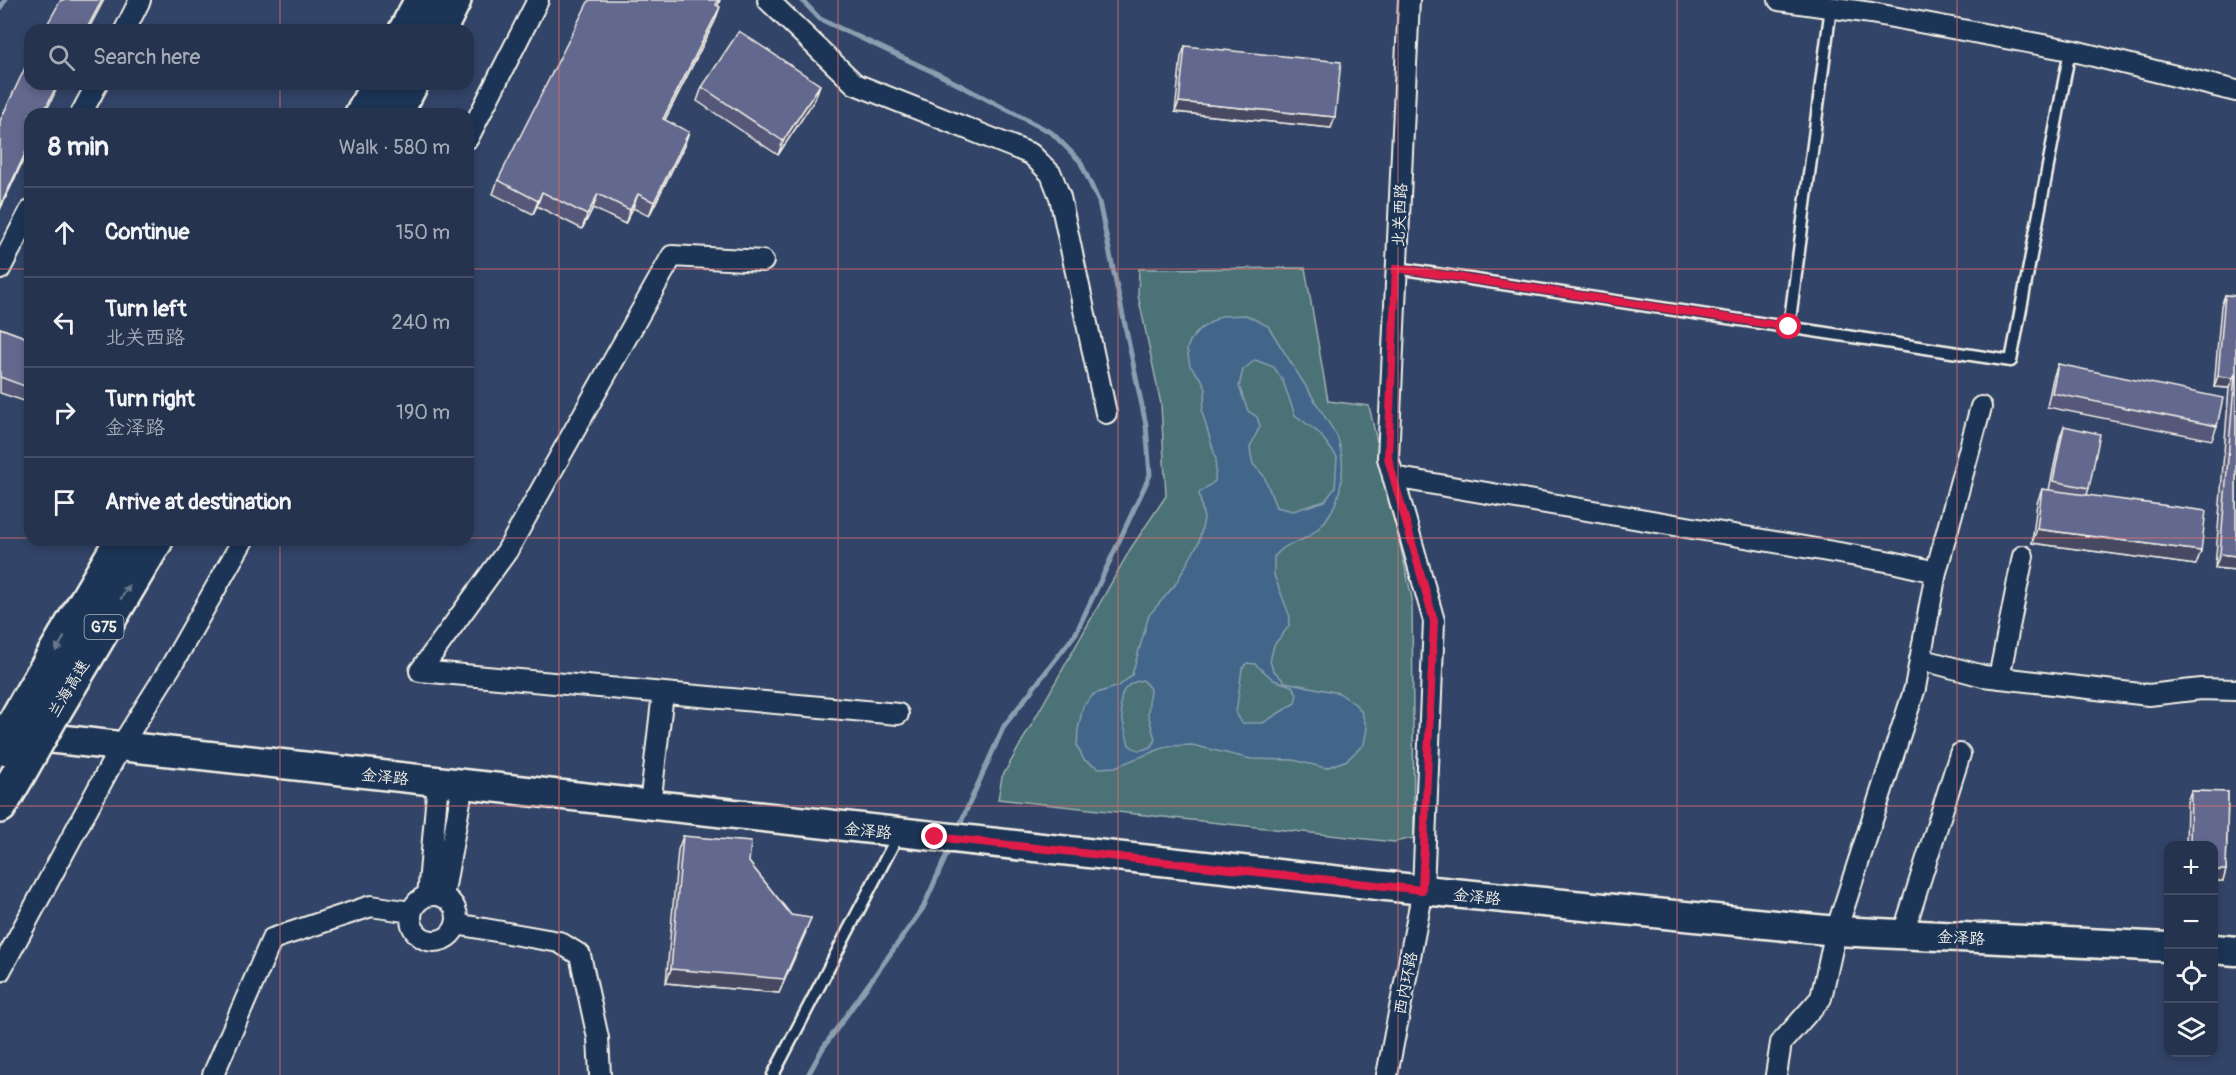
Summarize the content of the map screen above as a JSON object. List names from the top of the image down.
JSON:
{
  "streets": {
    "highway": ["G75", "兰海高速"],
    "main road": ["金泽路"],
    "street": ["北关西路", "西内环路"]
  },
  "crossings": [
    ["北关西路", "金泽路"],
    ["北关西路", "西内环路"],
    ["金泽路", "西内环路"]
  ],
  "page": {
    "search": "Search here",
    "heading": ["8 min", "Walk · 580 m"],
    "list": [
      ["Continue", "150 m"],
      ["Turn left", "北关西路", "240 m"],
      ["Turn right", "金泽路", "190 m"],
      "Arrive at destination"
    ],
    "map_buttons": ["+", "−"]
  }
}
